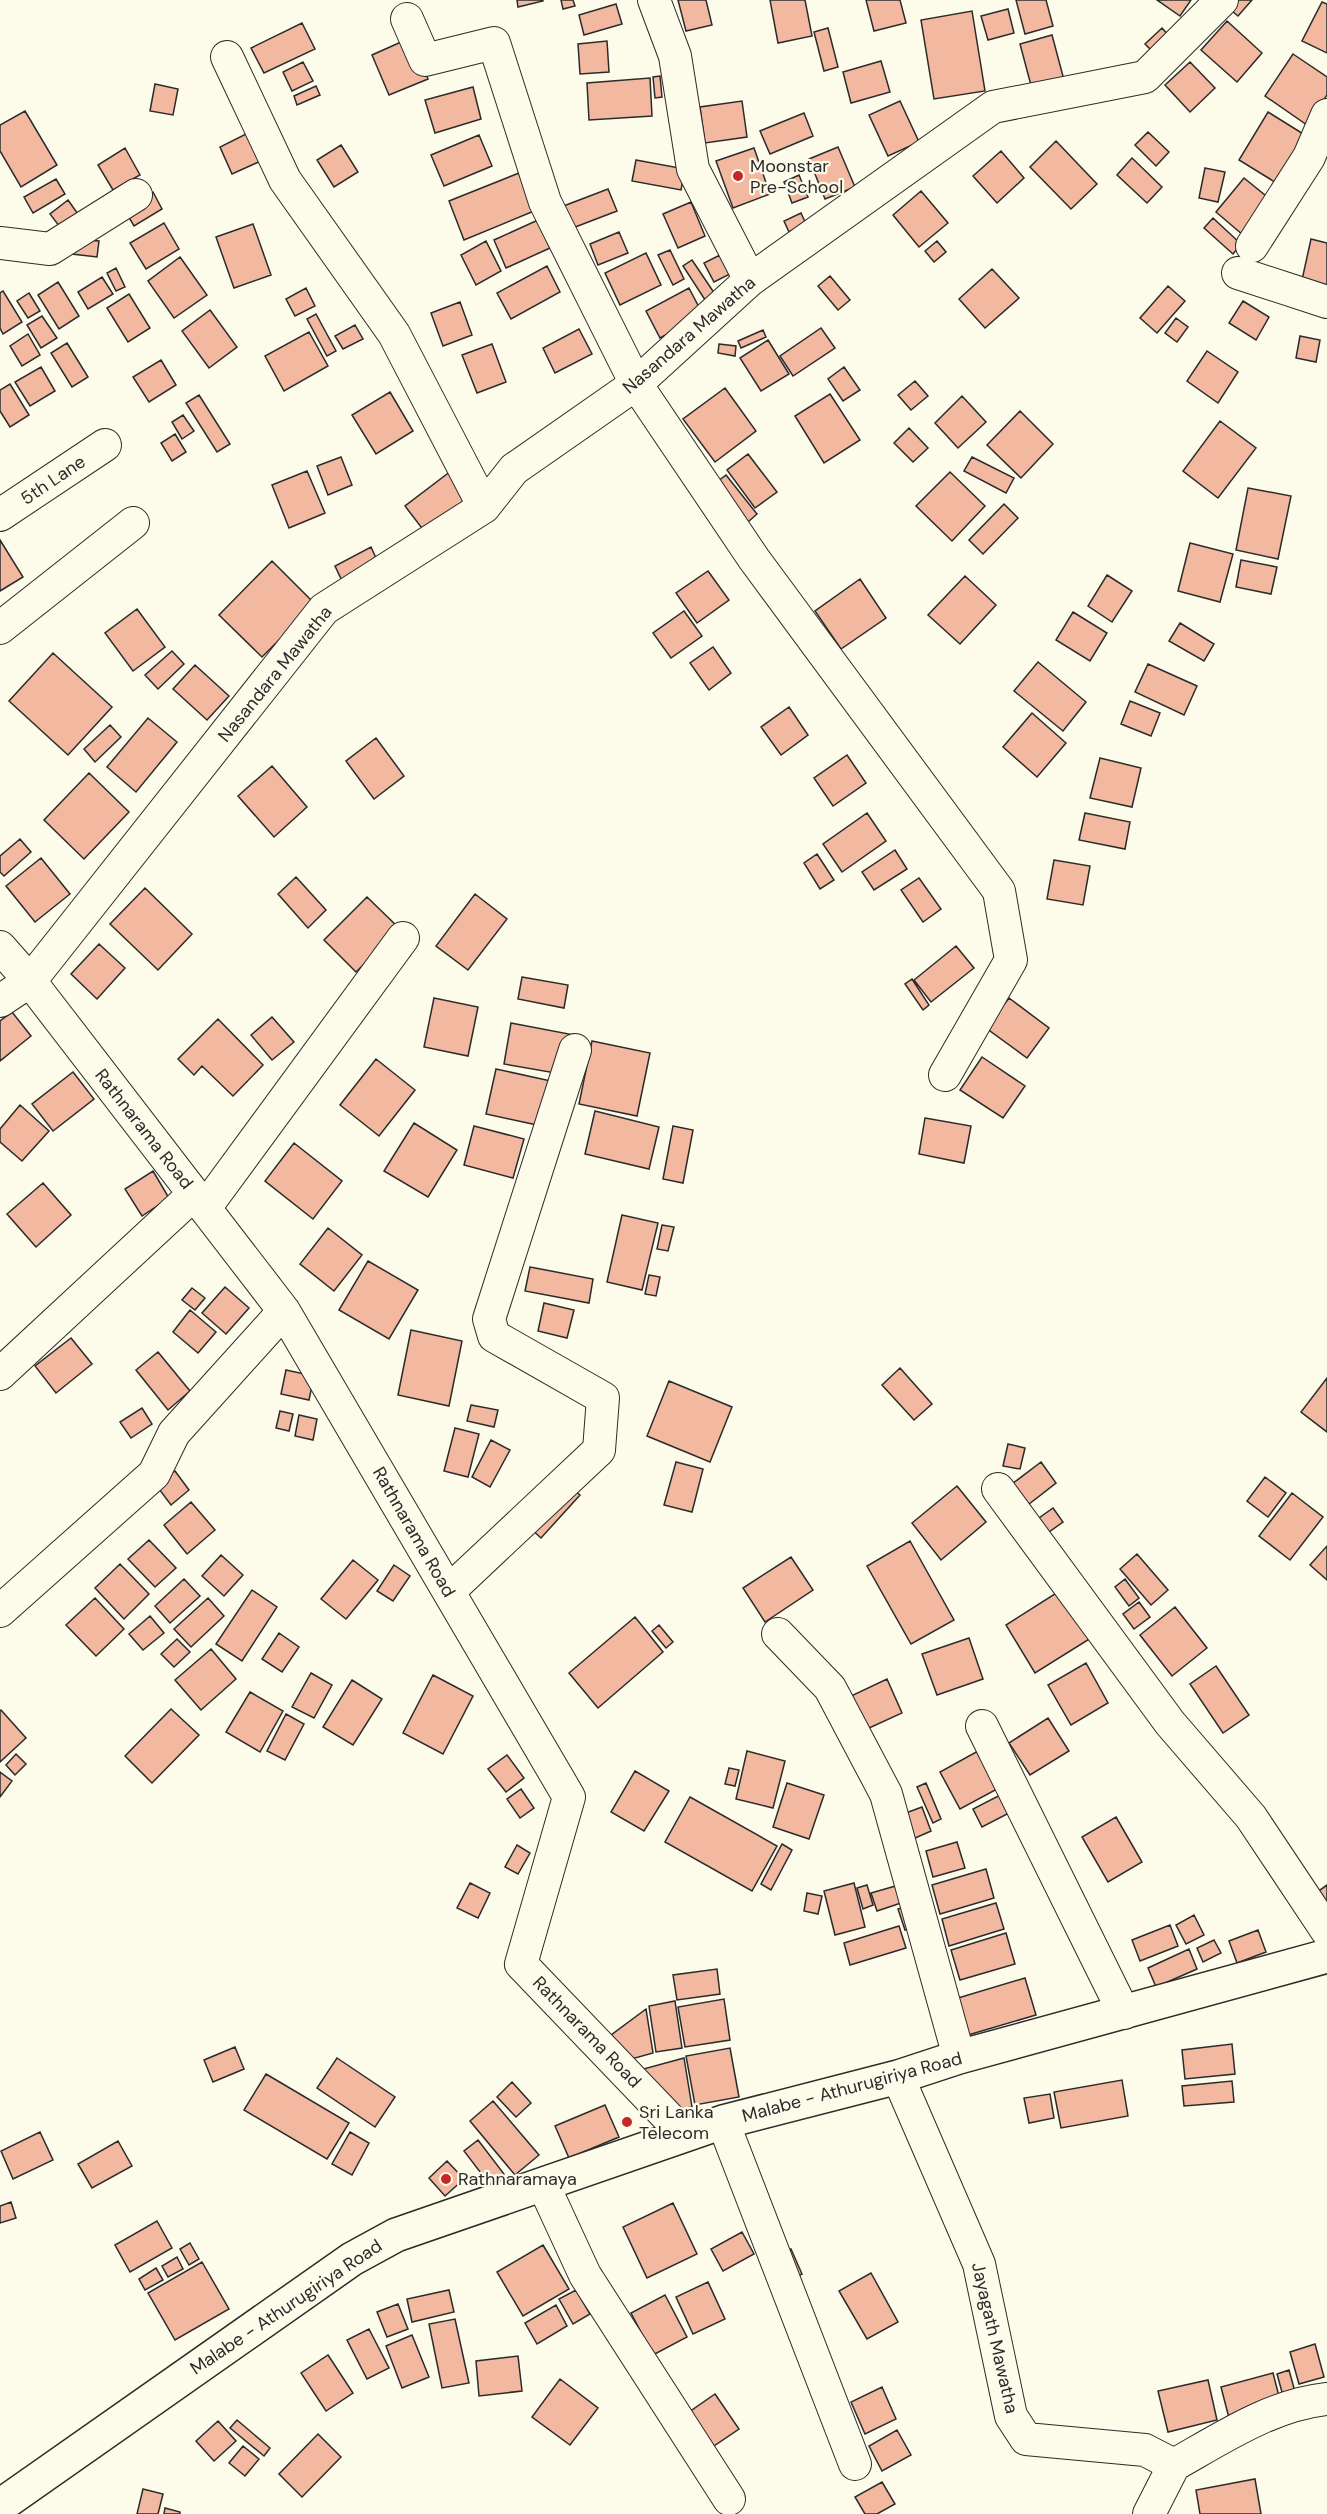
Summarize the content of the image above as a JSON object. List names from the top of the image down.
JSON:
{
  "streets": {
    "main road": ["Malabe - Athurugiriya Road"],
    "street": [
      "Nasandara Mawatha",
      "5th Lane",
      "Rathnarama Road",
      "Jayagath Mawatha"
    ]
  },
  "crossings": [
    ["Nasandara Mawatha", "Rathnarama Road"],
    ["Rathnarama Road", "Malabe - Athurugiriya Road"],
    ["Malabe - Athurugiriya Road", "Jayagath Mawatha"]
  ],
  "places": ["Moonstar Pre-School", "Sri Lanka Telecom", "Rathnaramaya"]
}
